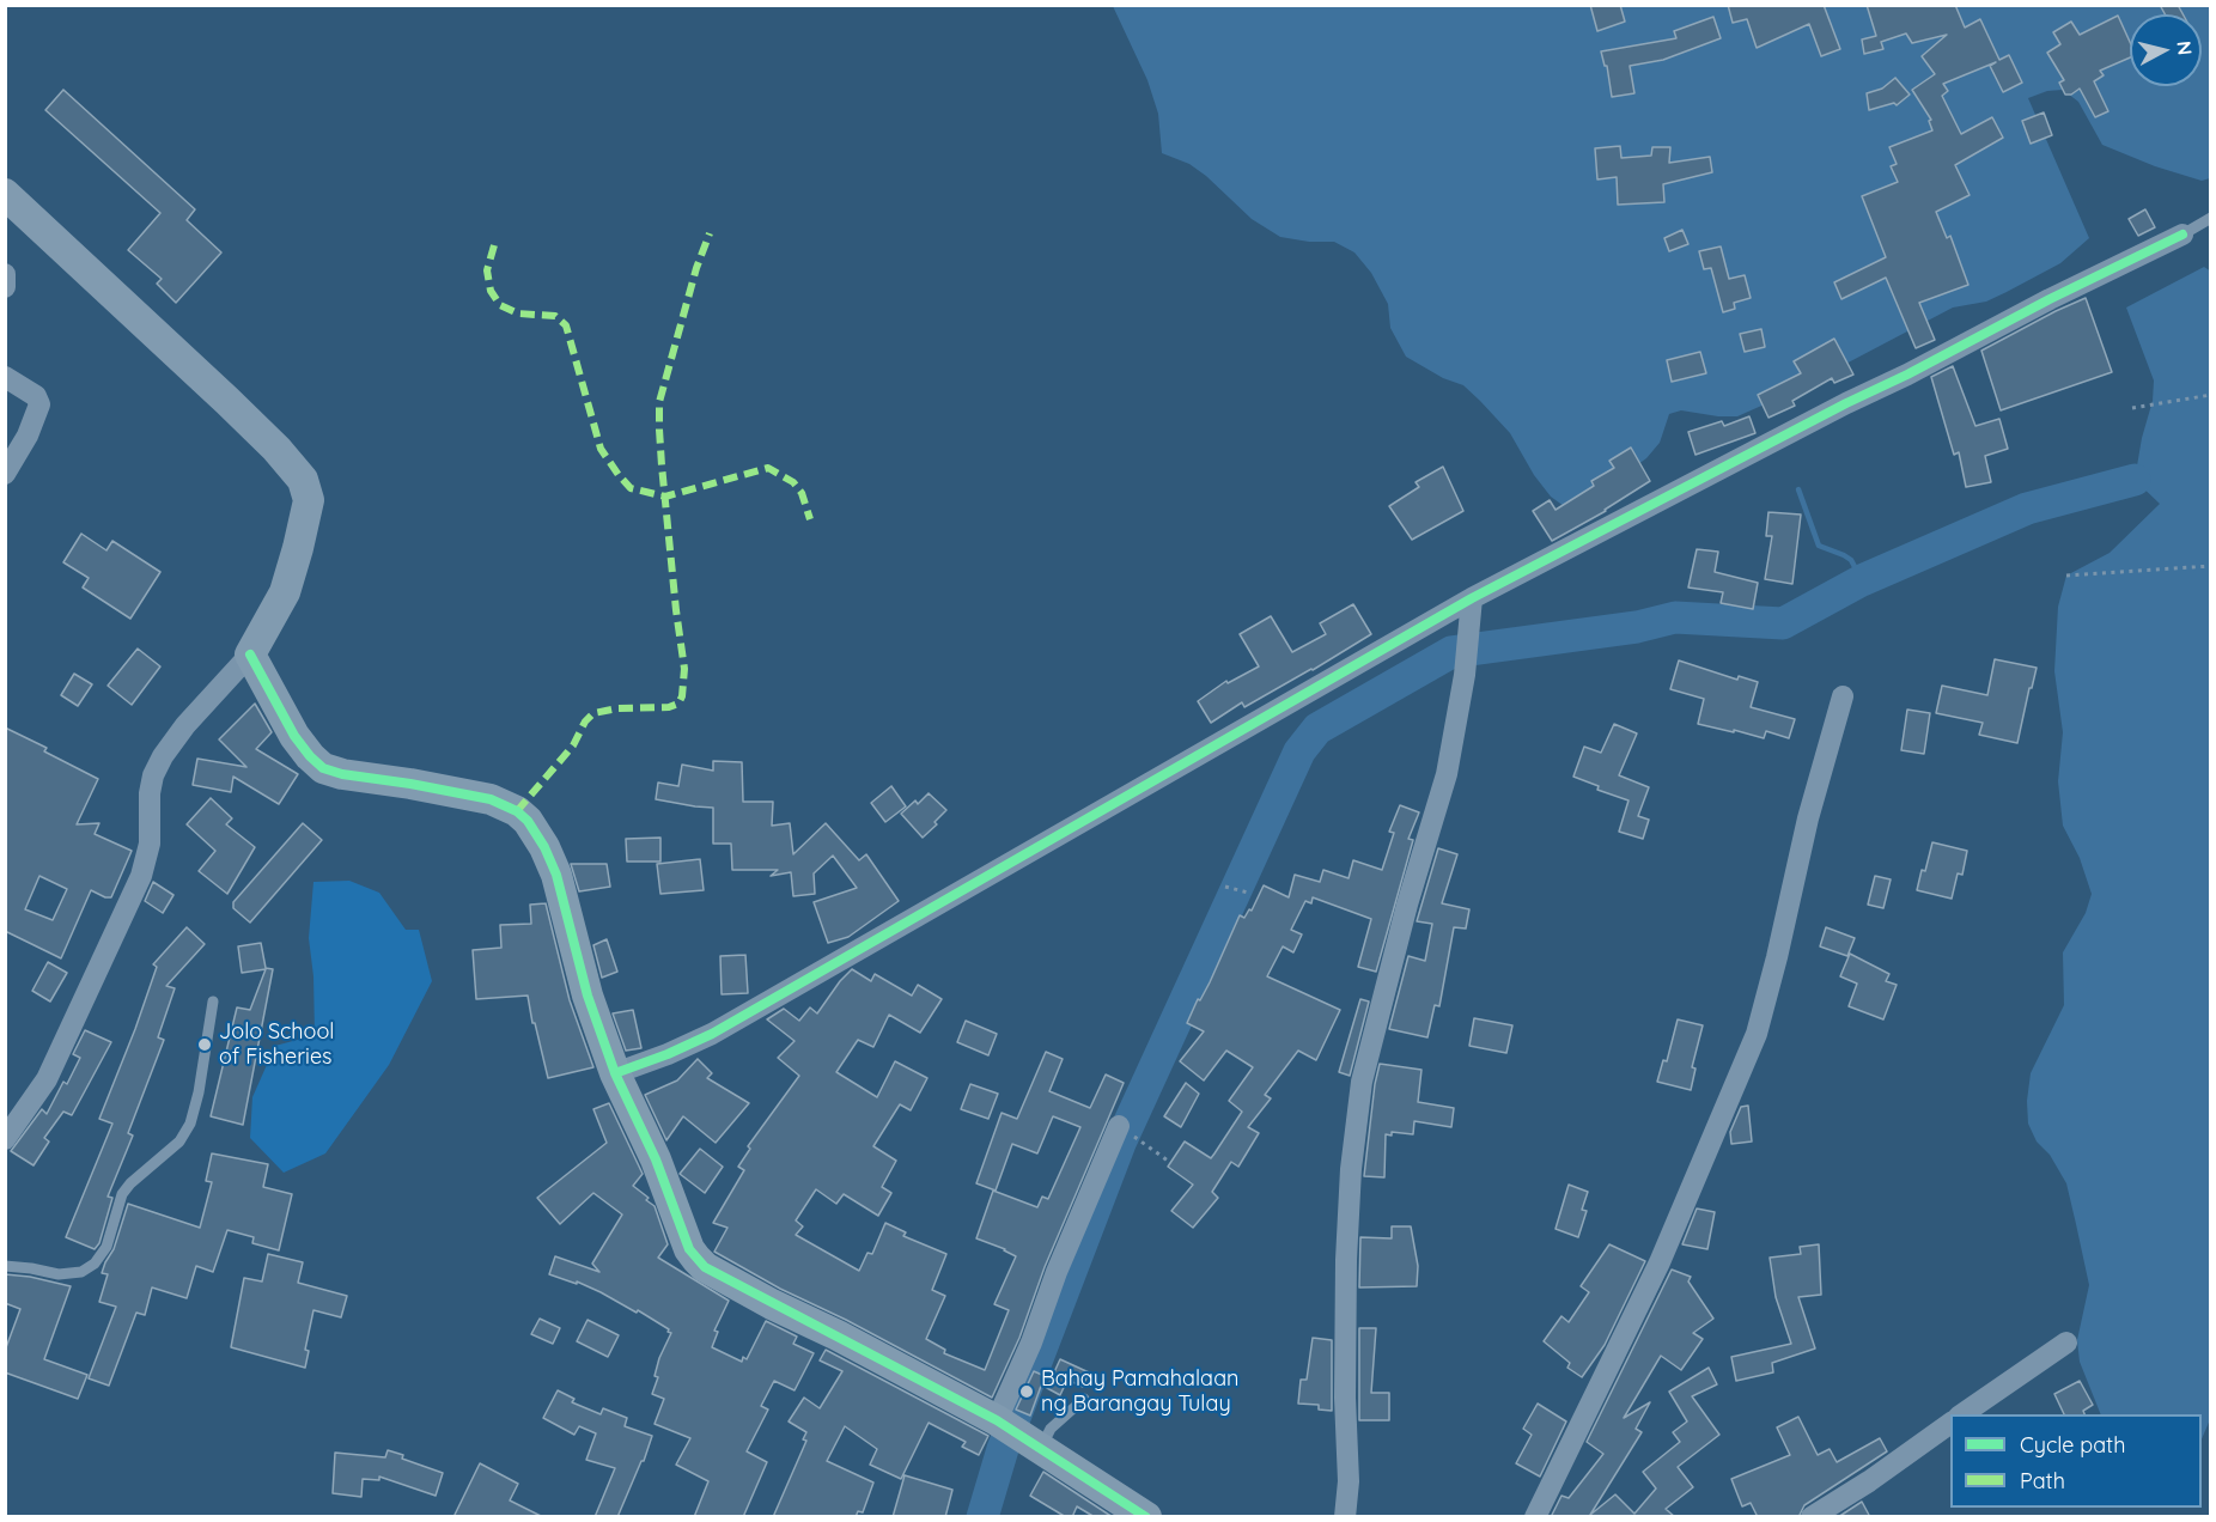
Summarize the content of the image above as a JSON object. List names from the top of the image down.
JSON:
{
  "places": ["Jolo School of Fisheries", "Bahay Pamahalaan ng Barangay Tulay"],
  "legend": ["Cycle path", "Path"],
  "north": "right"
}
